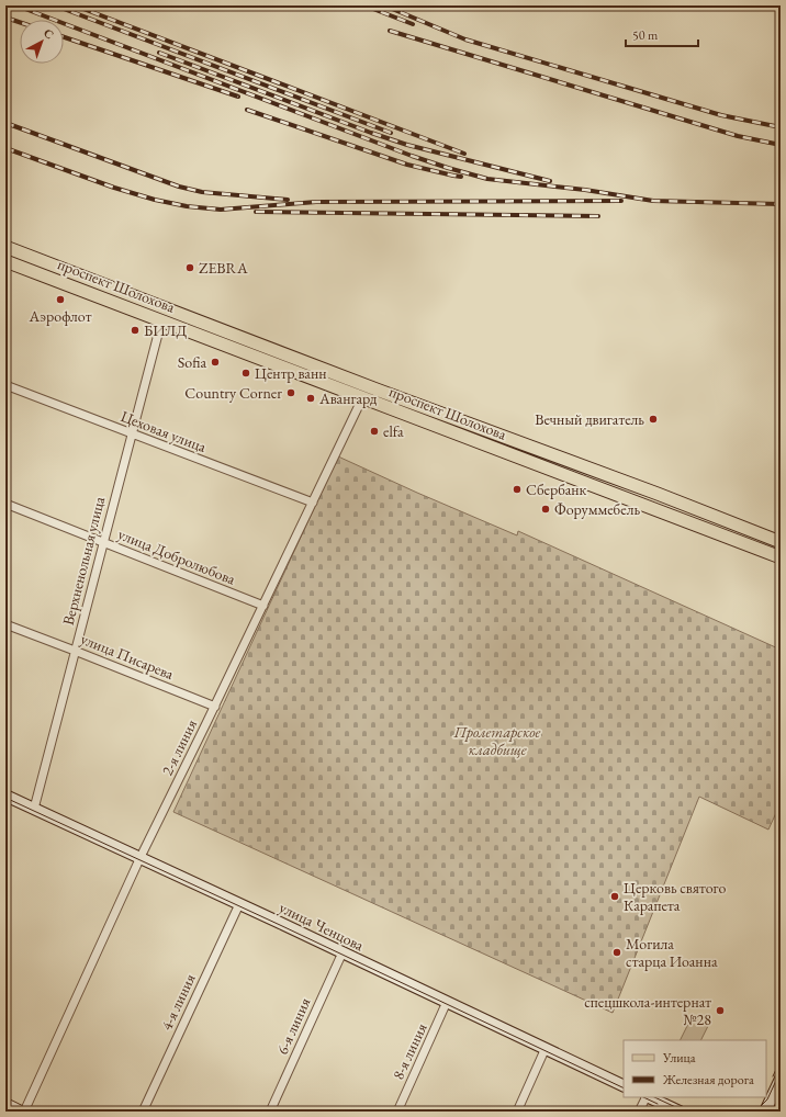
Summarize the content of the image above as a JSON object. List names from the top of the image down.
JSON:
{
  "streets": {
    "main road": ["проспект Шолохова"],
    "street": [
      "Цеховая улица",
      "улица Добролюбова",
      "Верхненольная улица",
      "улица Писарева",
      "2-я линия",
      "улица Ченцова",
      "4-я линия",
      "6-я линия",
      "8-я линия"
    ]
  },
  "crossings": [
    ["проспект Шолохова", "Верхненольная улица"],
    ["проспект Шолохова", "2-я линия"],
    ["Цеховая улица", "Верхненольная улица"],
    ["Цеховая улица", "2-я линия"],
    ["улица Добролюбова", "Верхненольная улица"],
    ["улица Добролюбова", "2-я линия"],
    ["Верхненольная улица", "улица Писарева"],
    ["Верхненольная улица", "улица Ченцова"],
    ["улица Писарева", "2-я линия"],
    ["2-я линия", "улица Ченцова"],
    ["улица Ченцова", "4-я линия"],
    ["улица Ченцова", "6-я линия"],
    ["улица Ченцова", "8-я линия"]
  ],
  "parks": ["Пролетарское кладбище"],
  "places": [
    "ZEBRA",
    "Аэрофлот",
    "БИЛД",
    "Sofia",
    "Центр ванн",
    "Country Corner",
    "Авангард",
    "Вечный двигатель",
    "elfa",
    "Сбербанк",
    "Форуммебель",
    "Церковь святого Карапета",
    "Могила старца Иоанна",
    "спецшкола-интернат №28"
  ],
  "legend": ["Улица", "Железная дорога"],
  "scale_bar": "50 m",
  "north": "top right"
}
